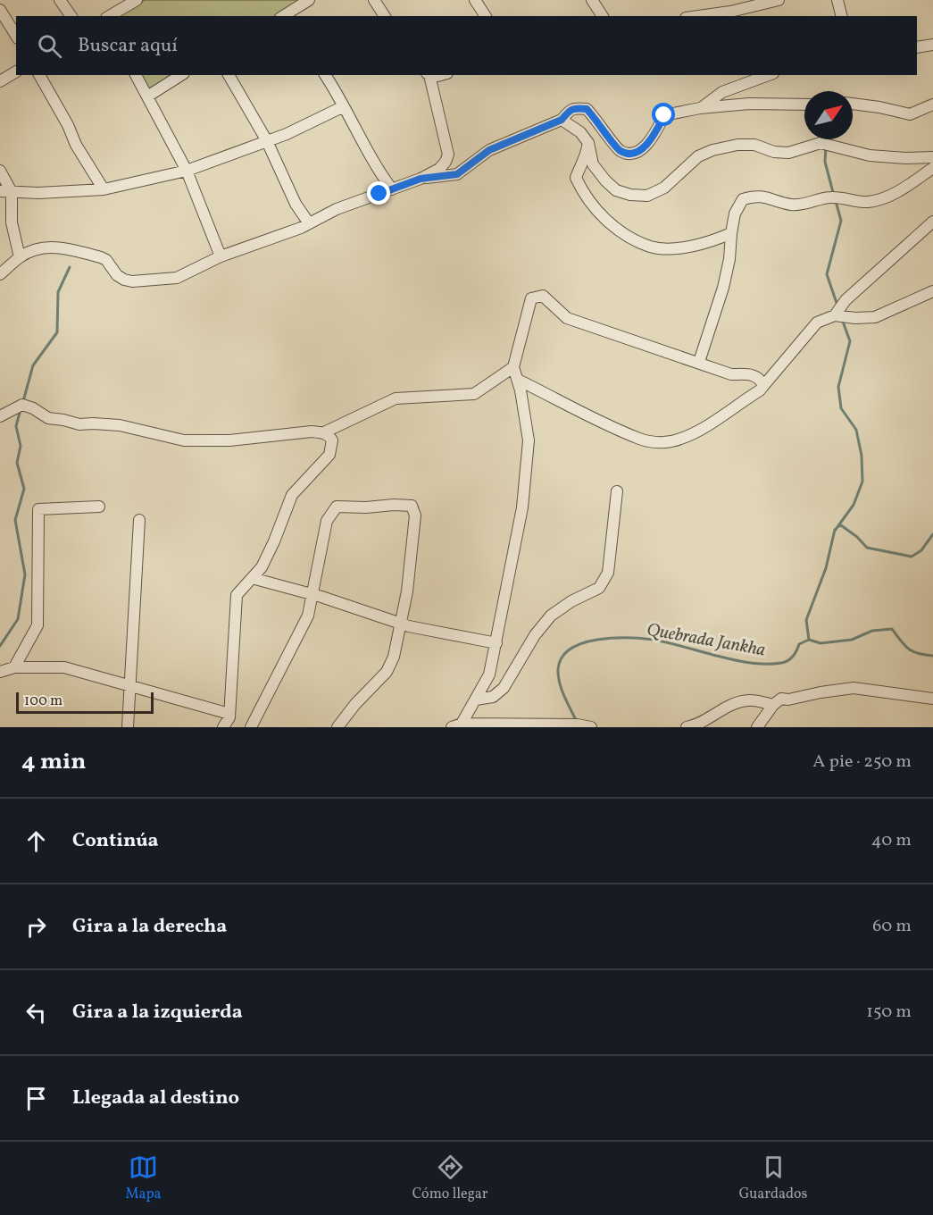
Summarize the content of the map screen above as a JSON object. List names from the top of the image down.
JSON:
{
  "water": ["Quebrada Jankha"],
  "scale_bar": "100 m",
  "north": "top right",
  "page": {
    "search": "Buscar aquí",
    "scale": "100 m",
    "heading": ["4 min", "A pie · 250 m"],
    "list": [
      ["Continúa", "40 m"],
      ["Gira a la derecha", "60 m"],
      ["Gira a la izquierda", "150 m"],
      "Llegada al destino"
    ],
    "nav": ["Mapa", "Cómo llegar", "Guardados"]
  }
}
